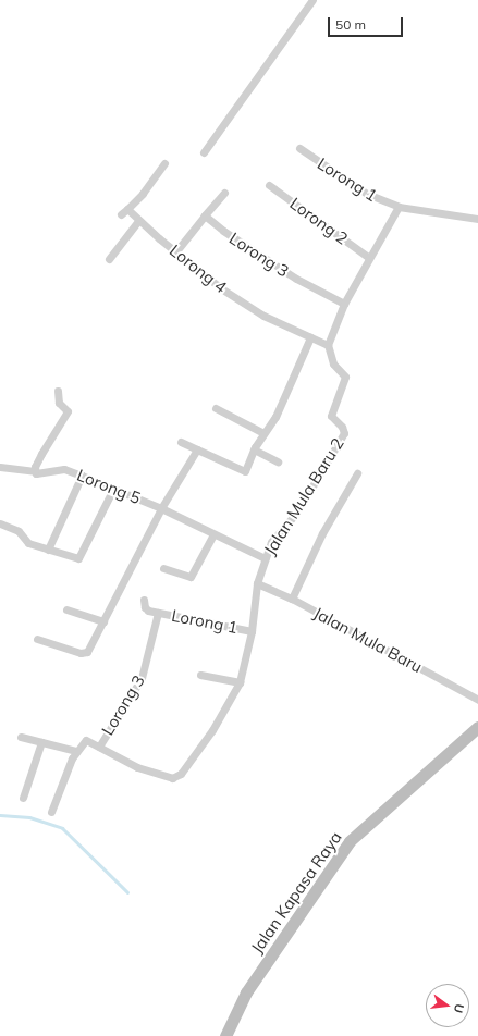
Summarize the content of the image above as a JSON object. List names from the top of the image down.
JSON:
{
  "streets": {
    "main road": ["Jalan Kapasa Raya"],
    "street": [
      "Lorong 1",
      "Lorong 2",
      "Lorong 3",
      "Lorong 4",
      "Lorong 5",
      "Jalan Mula Baru 2",
      "Jalan Mula Baru"
    ]
  },
  "crossings": [
    ["Lorong 1", "Lorong 3"],
    ["Lorong 1", "Jalan Mula Baru 2"],
    ["Lorong 3", "Jalan Mula Baru 2"],
    ["Lorong 4", "Jalan Mula Baru 2"],
    ["Lorong 5", "Jalan Mula Baru 2"],
    ["Jalan Mula Baru 2", "Jalan Mula Baru"]
  ],
  "scale_bar": "50 m",
  "north": "right"
}
